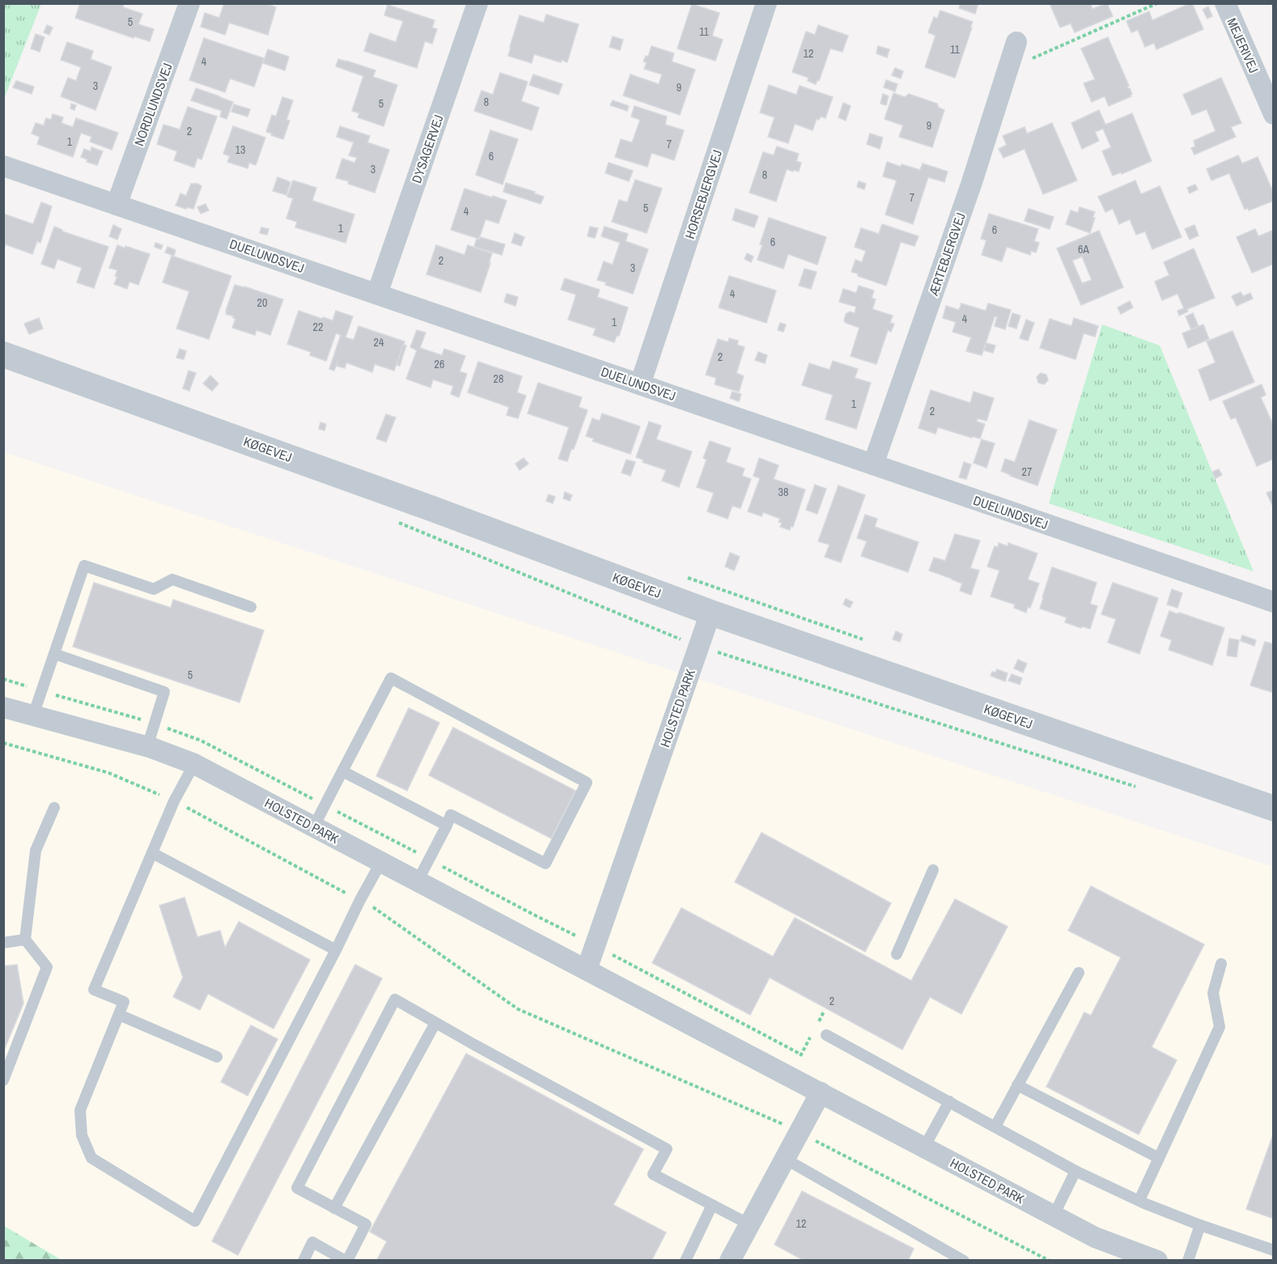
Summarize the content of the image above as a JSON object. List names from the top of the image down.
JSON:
{
  "streets": {
    "street": [
      "MEJERIVEJ",
      "NORDLUNDSVEJ",
      "DYSAGERVEJ",
      "HORSEBJERGVEJ",
      "ÆRTEBJERGVEJ",
      "DUELUNDSVEJ",
      "KØGEVEJ",
      "HOLSTED PARK"
    ]
  },
  "crossings": [
    ["NORDLUNDSVEJ", "DUELUNDSVEJ"],
    ["DYSAGERVEJ", "DUELUNDSVEJ"],
    ["HORSEBJERGVEJ", "DUELUNDSVEJ"],
    ["ÆRTEBJERGVEJ", "DUELUNDSVEJ"],
    ["KØGEVEJ", "HOLSTED PARK"]
  ],
  "house_numbers": [
    "5",
    "11",
    "11",
    "12",
    "4",
    "3",
    "9",
    "8",
    "5",
    "9",
    "2",
    "1",
    "7",
    "13",
    "6",
    "3",
    "8",
    "7",
    "5",
    "4",
    "1",
    "6",
    "6",
    "6A",
    "2",
    "3",
    "4",
    "20",
    "4",
    "1",
    "22",
    "24",
    "2",
    "26",
    "28",
    "1",
    "2",
    "27",
    "38",
    "5",
    "2",
    "12"
  ]
}
